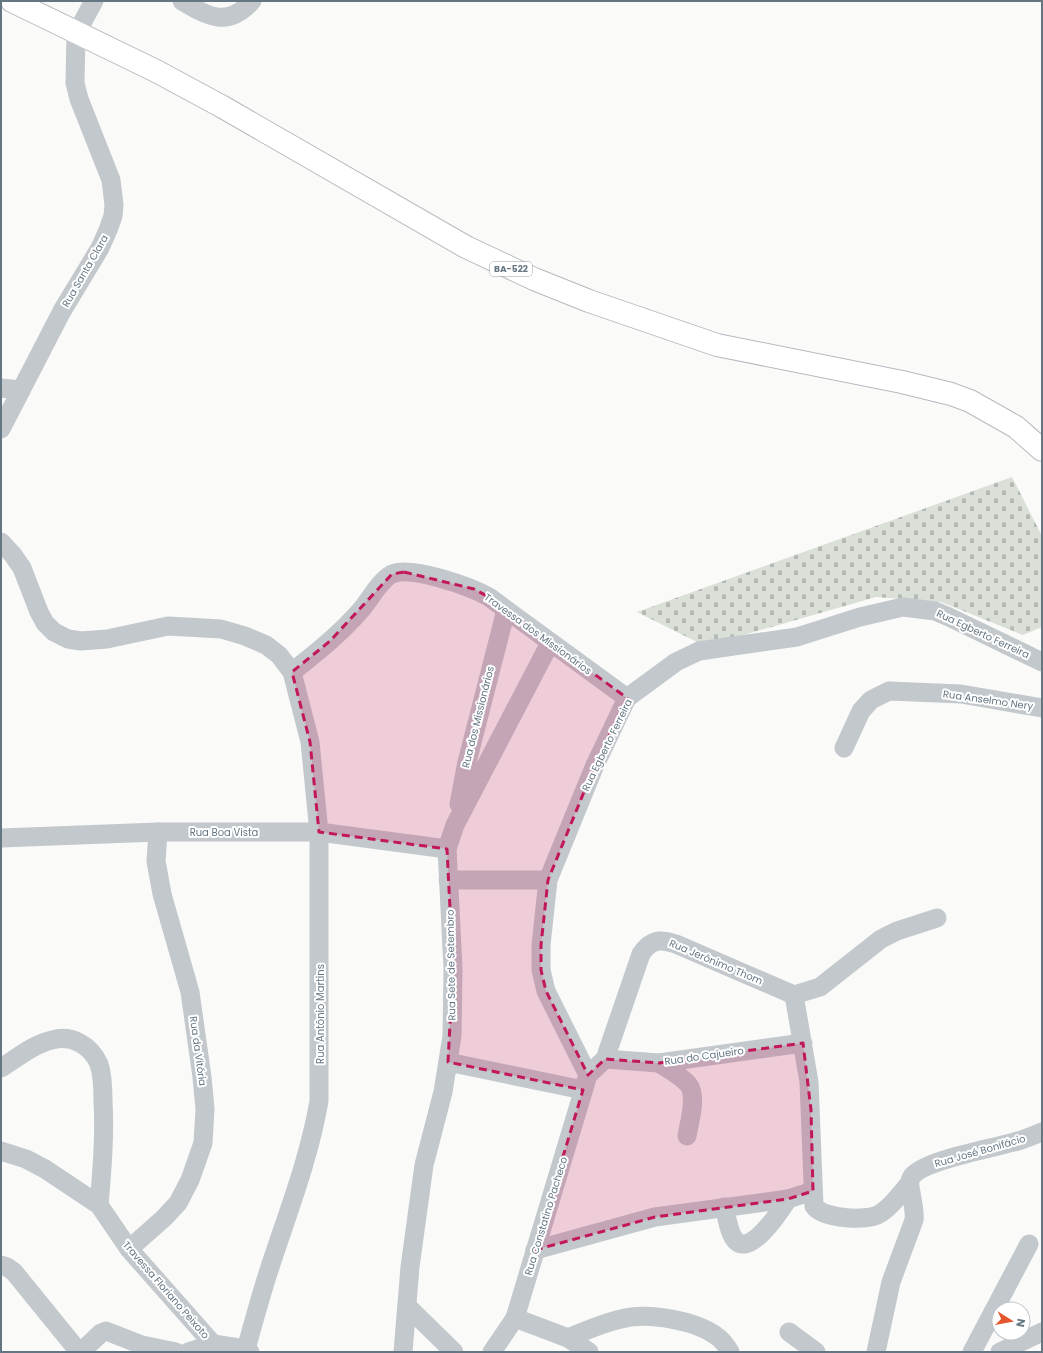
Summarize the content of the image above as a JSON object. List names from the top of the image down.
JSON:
{
  "streets": {
    "main road": ["BA-522"],
    "street": [
      "Rua Santa Clara",
      "Travessa dos Missionários",
      "Rua Egberto Ferreira",
      "Rua Anselmo Nery",
      "Rua dos Missionários",
      "Rua Boa Vista",
      "Rua Jerônimo Thom",
      "Rua Sete de Setembro",
      "Rua Antônio Martins",
      "Rua da Vitória",
      "Rua do Cajueiro",
      "Rua José Bonifácio",
      "Rua Constatino Pacheco",
      "Travessa Floriano Peixoto"
    ]
  },
  "crossings": [
    ["BA-522", "Rua Santa Clara"],
    ["Travessa dos Missionários", "Rua Egberto Ferreira"],
    ["Travessa dos Missionários", "Rua dos Missionários"],
    ["Travessa dos Missionários", "Rua Sete de Setembro"],
    ["Travessa dos Missionários", "Rua Antônio Martins"],
    ["Rua Egberto Ferreira", "Rua Constatino Pacheco"],
    ["Rua dos Missionários", "Rua Sete de Setembro"],
    ["Rua Boa Vista", "Rua Sete de Setembro"],
    ["Rua Boa Vista", "Rua Antônio Martins"],
    ["Rua Boa Vista", "Rua da Vitória"],
    ["Rua Jerônimo Thom", "Rua do Cajueiro"],
    ["Rua Antônio Martins", "Travessa Floriano Peixoto"],
    ["Rua da Vitória", "Travessa Floriano Peixoto"]
  ],
  "north": "right"
}
